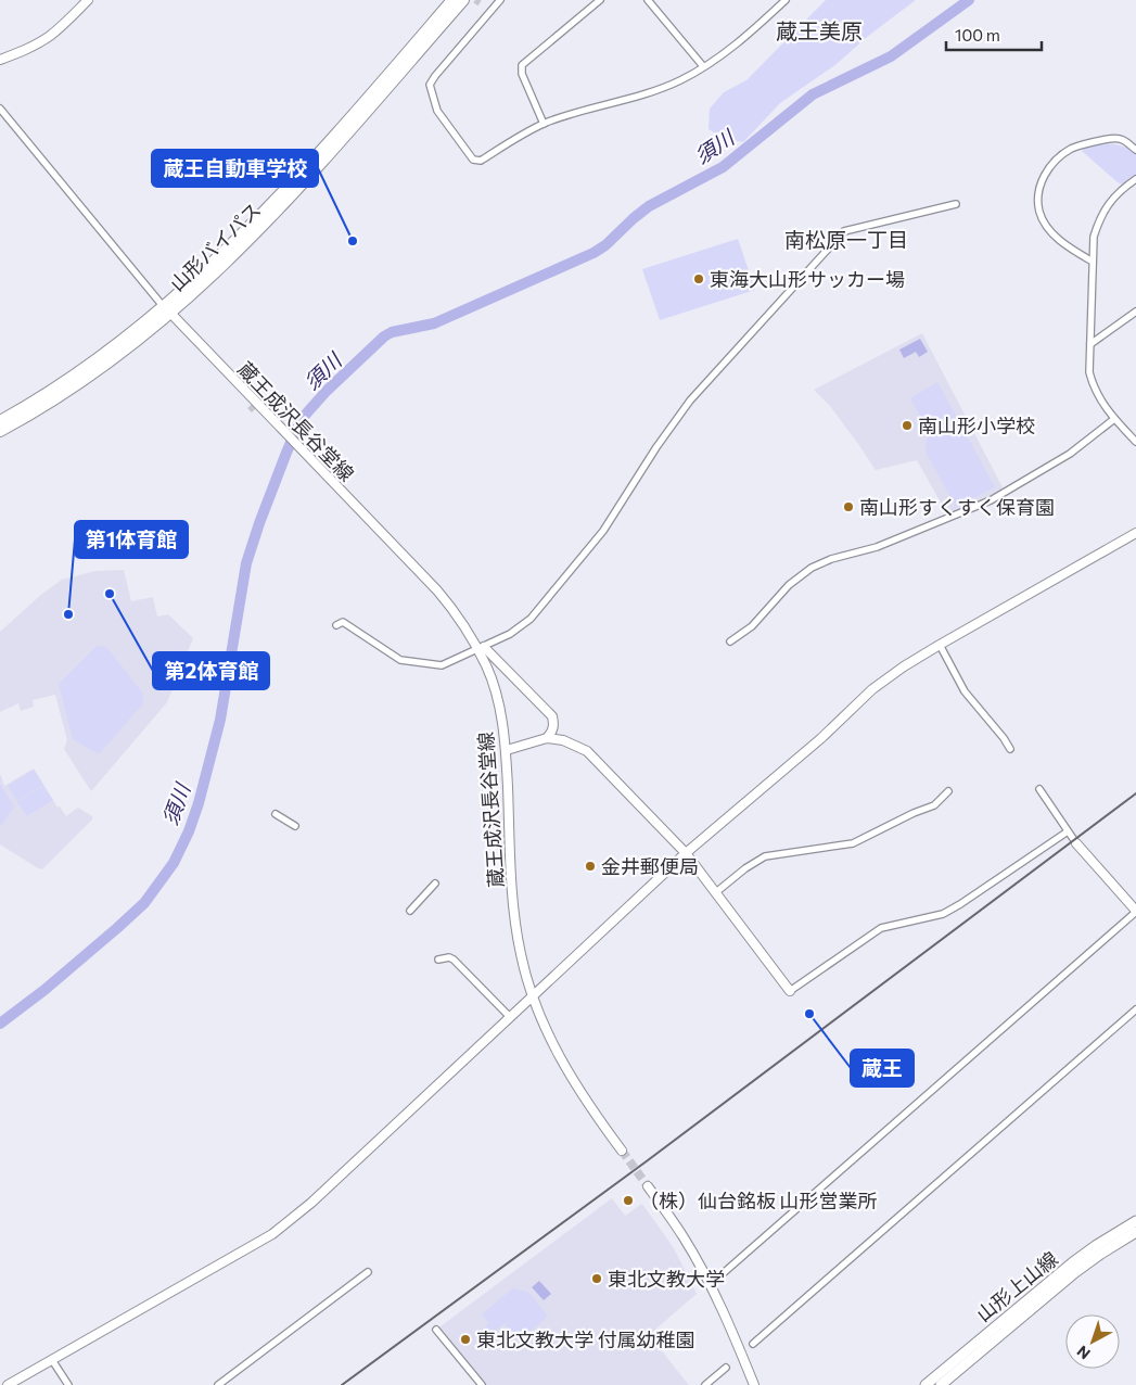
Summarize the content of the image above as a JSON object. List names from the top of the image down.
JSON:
{
  "streets": {
    "highway": ["山形バイパス"],
    "main road": ["山形上山線"],
    "street": ["蔵王成沢長谷堂線"]
  },
  "crossings": [
    ["山形バイパス", "蔵王成沢長谷堂線"]
  ],
  "districts": ["蔵王美原", "南松原一丁目"],
  "water": ["須川"],
  "places": [
    "蔵王自動車学校",
    "東海大山形サッカー場",
    "南山形小学校",
    "南山形すくすく保育園",
    "第2体育館",
    "第1体育館",
    "金井郵便局",
    "蔵王",
    "（株）仙台銘板 山形営業所",
    "東北文教大学",
    "東北文教大学 付属幼稚園"
  ],
  "scale_bar": "100 m",
  "north": "bottom left"
}
